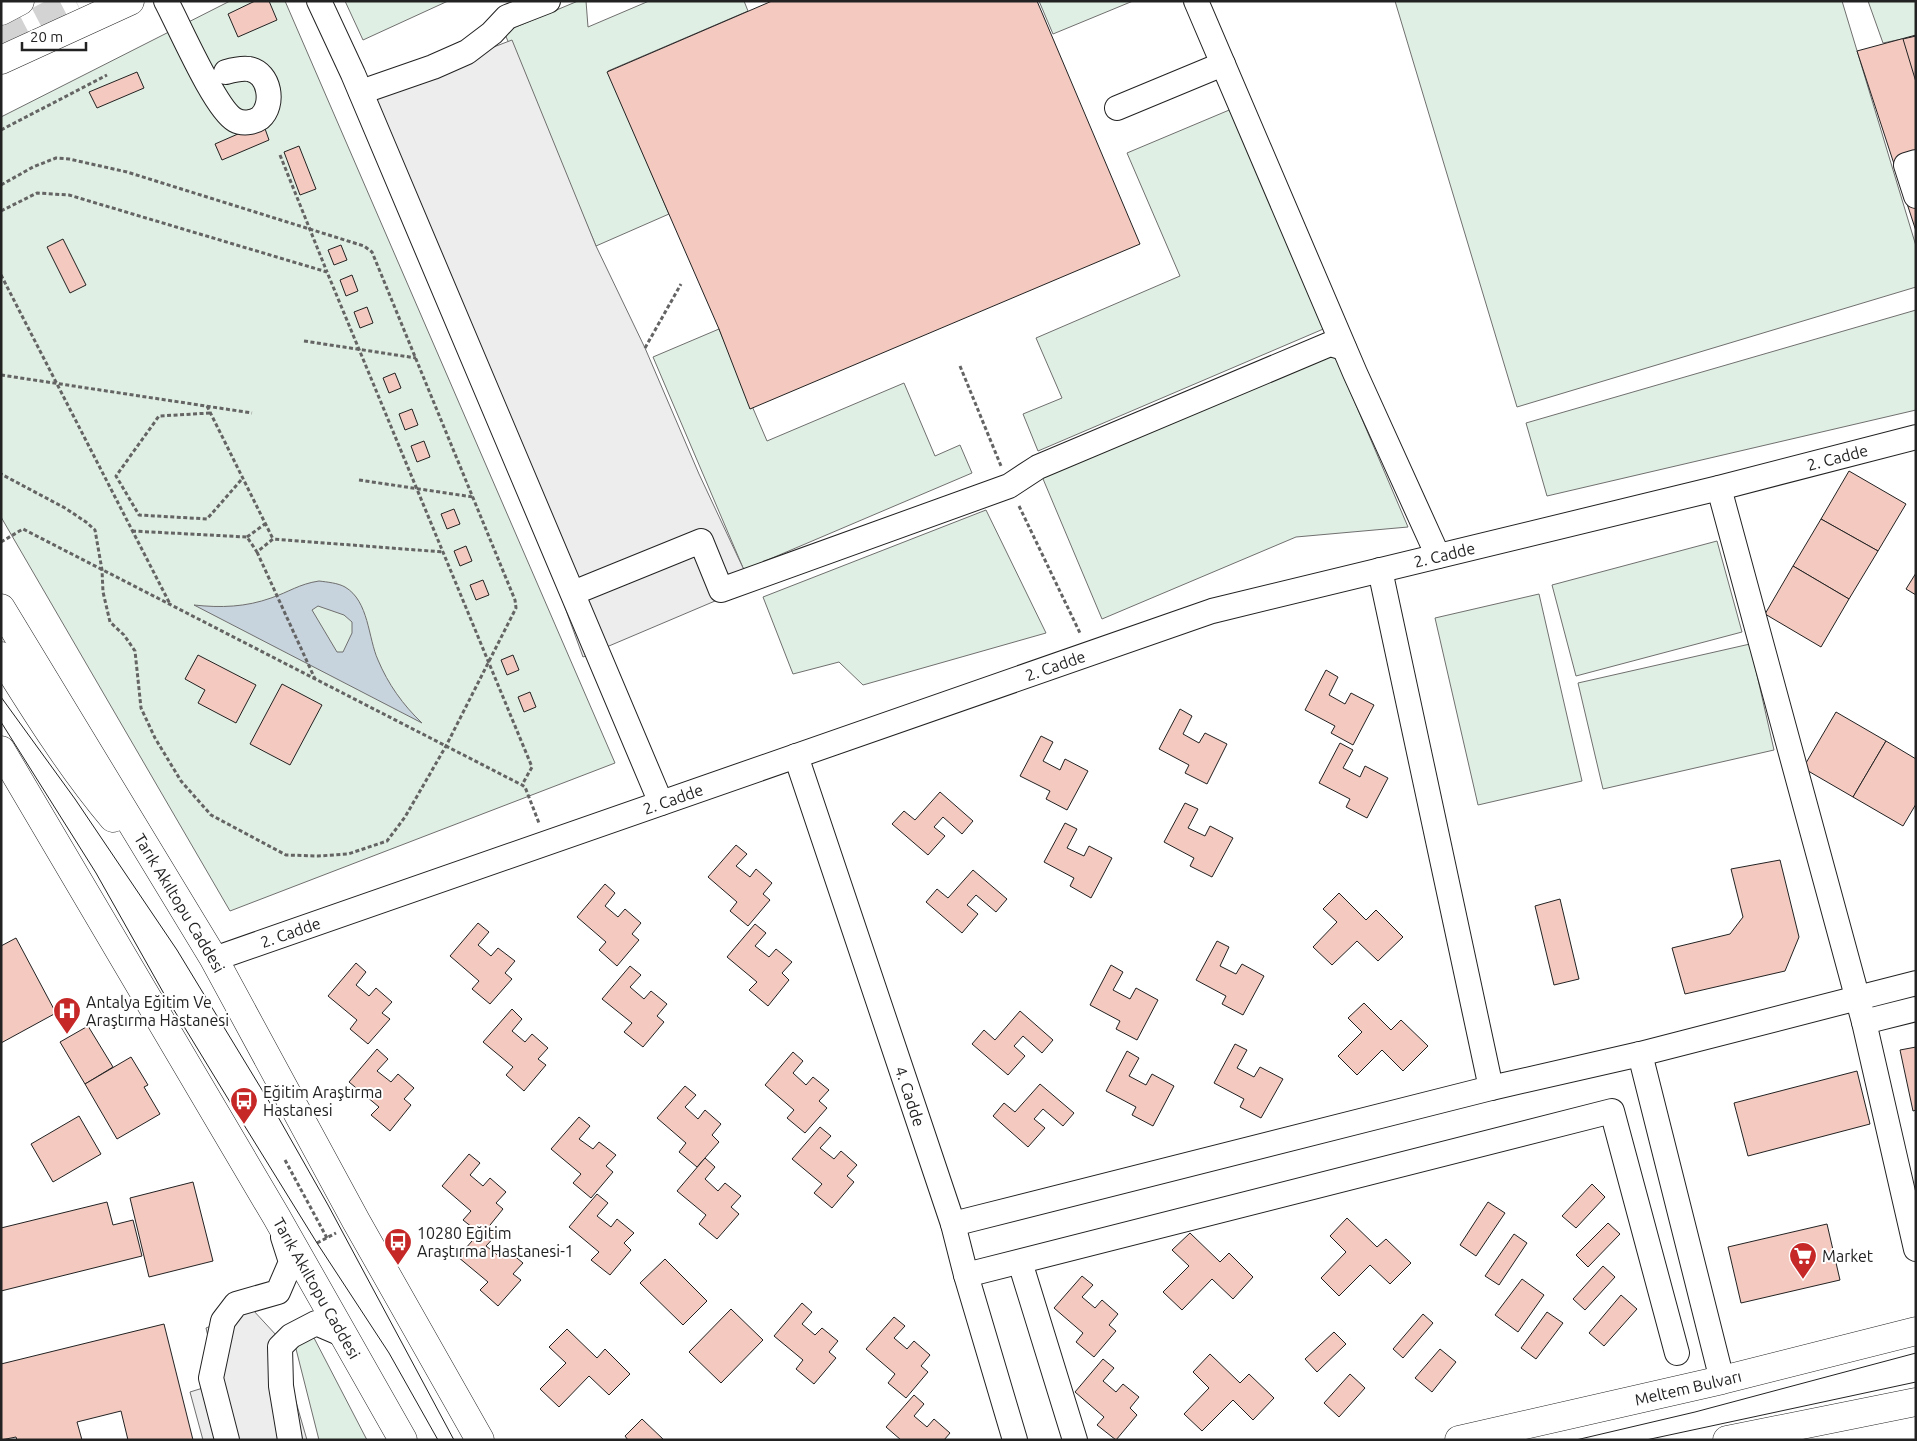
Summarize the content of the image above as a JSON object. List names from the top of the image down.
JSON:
{
  "streets": {
    "main road": ["Tarık Akıltopu Caddesi", "Meltem Bulvarı"],
    "street": ["2. Cadde", "4. Cadde"]
  },
  "crossings": [
    ["2. Cadde", "Tarık Akıltopu Caddesi"],
    ["2. Cadde", "4. Cadde"]
  ],
  "places": {
    "hospital": ["Antalya Eğitim Ve Araştırma Hastanesi"],
    "bus stop": ["Eğitim Araştırma Hastanesi", "10280 Eğitim Araştırma Hastanesi-1"],
    "supermarket": ["Market"]
  },
  "scale_bar": "20 m"
}
